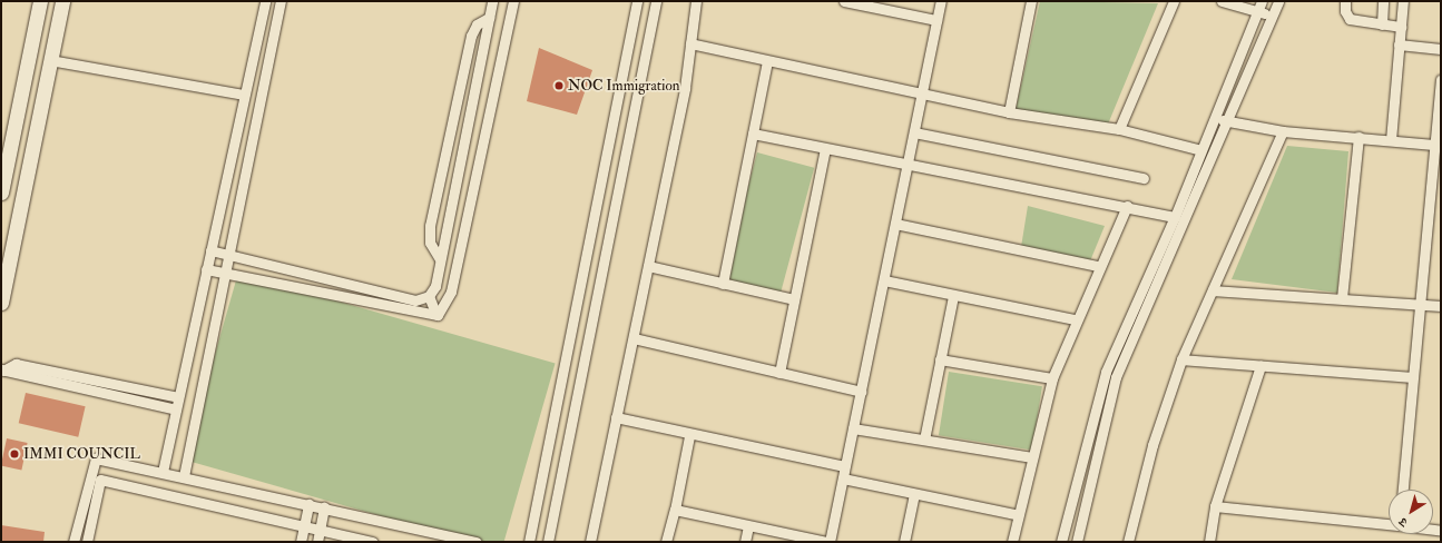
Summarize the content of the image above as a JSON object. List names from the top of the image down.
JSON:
{
  "places": ["NOC Immigration", "IMMI COUNCIL"],
  "north": "bottom left"
}
